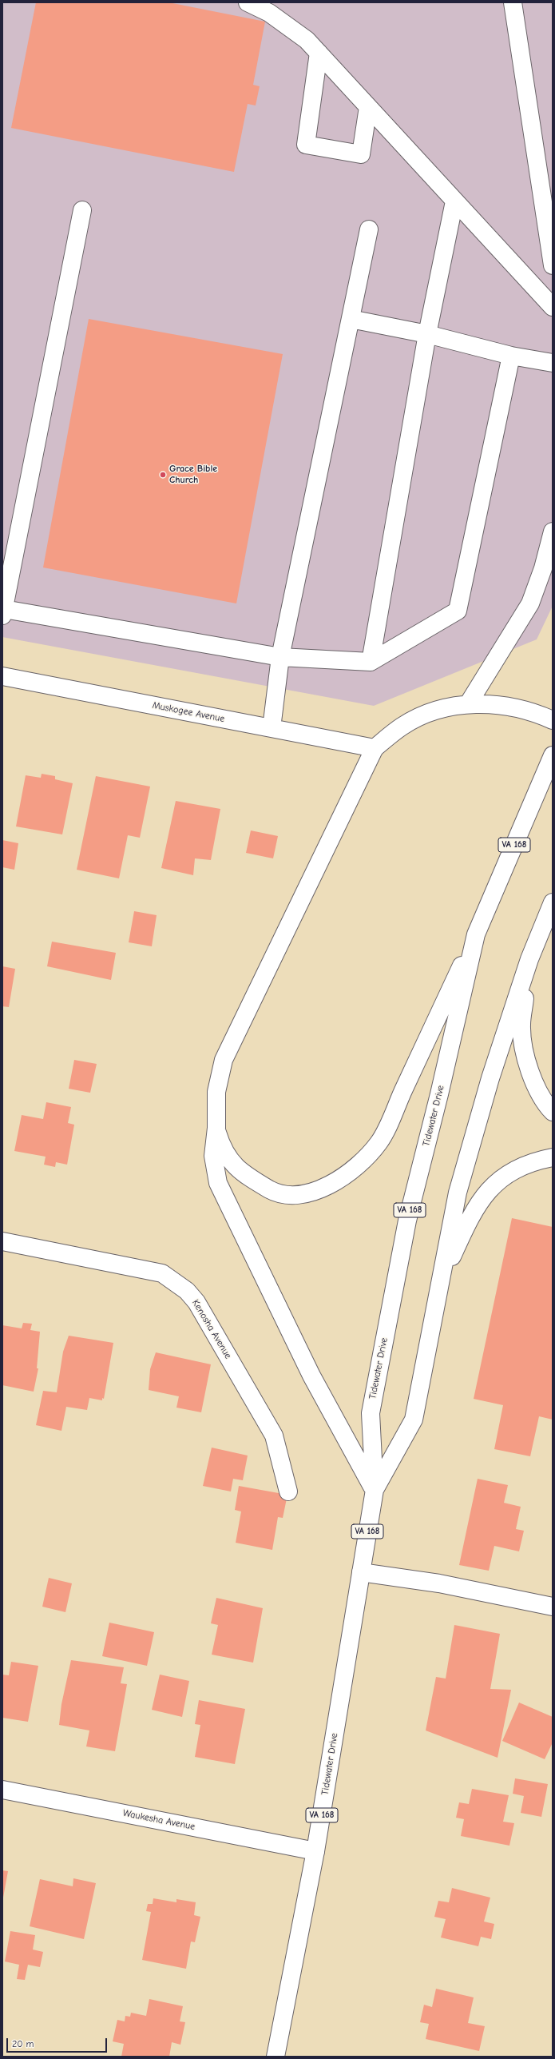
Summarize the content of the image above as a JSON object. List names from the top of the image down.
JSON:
{
  "streets": {
    "main road": [
      "Muskogee Avenue",
      "VA 168",
      "Tidewater Drive",
      "Kenosha Avenue",
      "Waukesha Avenue"
    ]
  },
  "crossings": [
    ["Tidewater Drive", "Waukesha Avenue"]
  ],
  "places": ["Grace Bible Church"],
  "scale_bar": "20 m"
}
